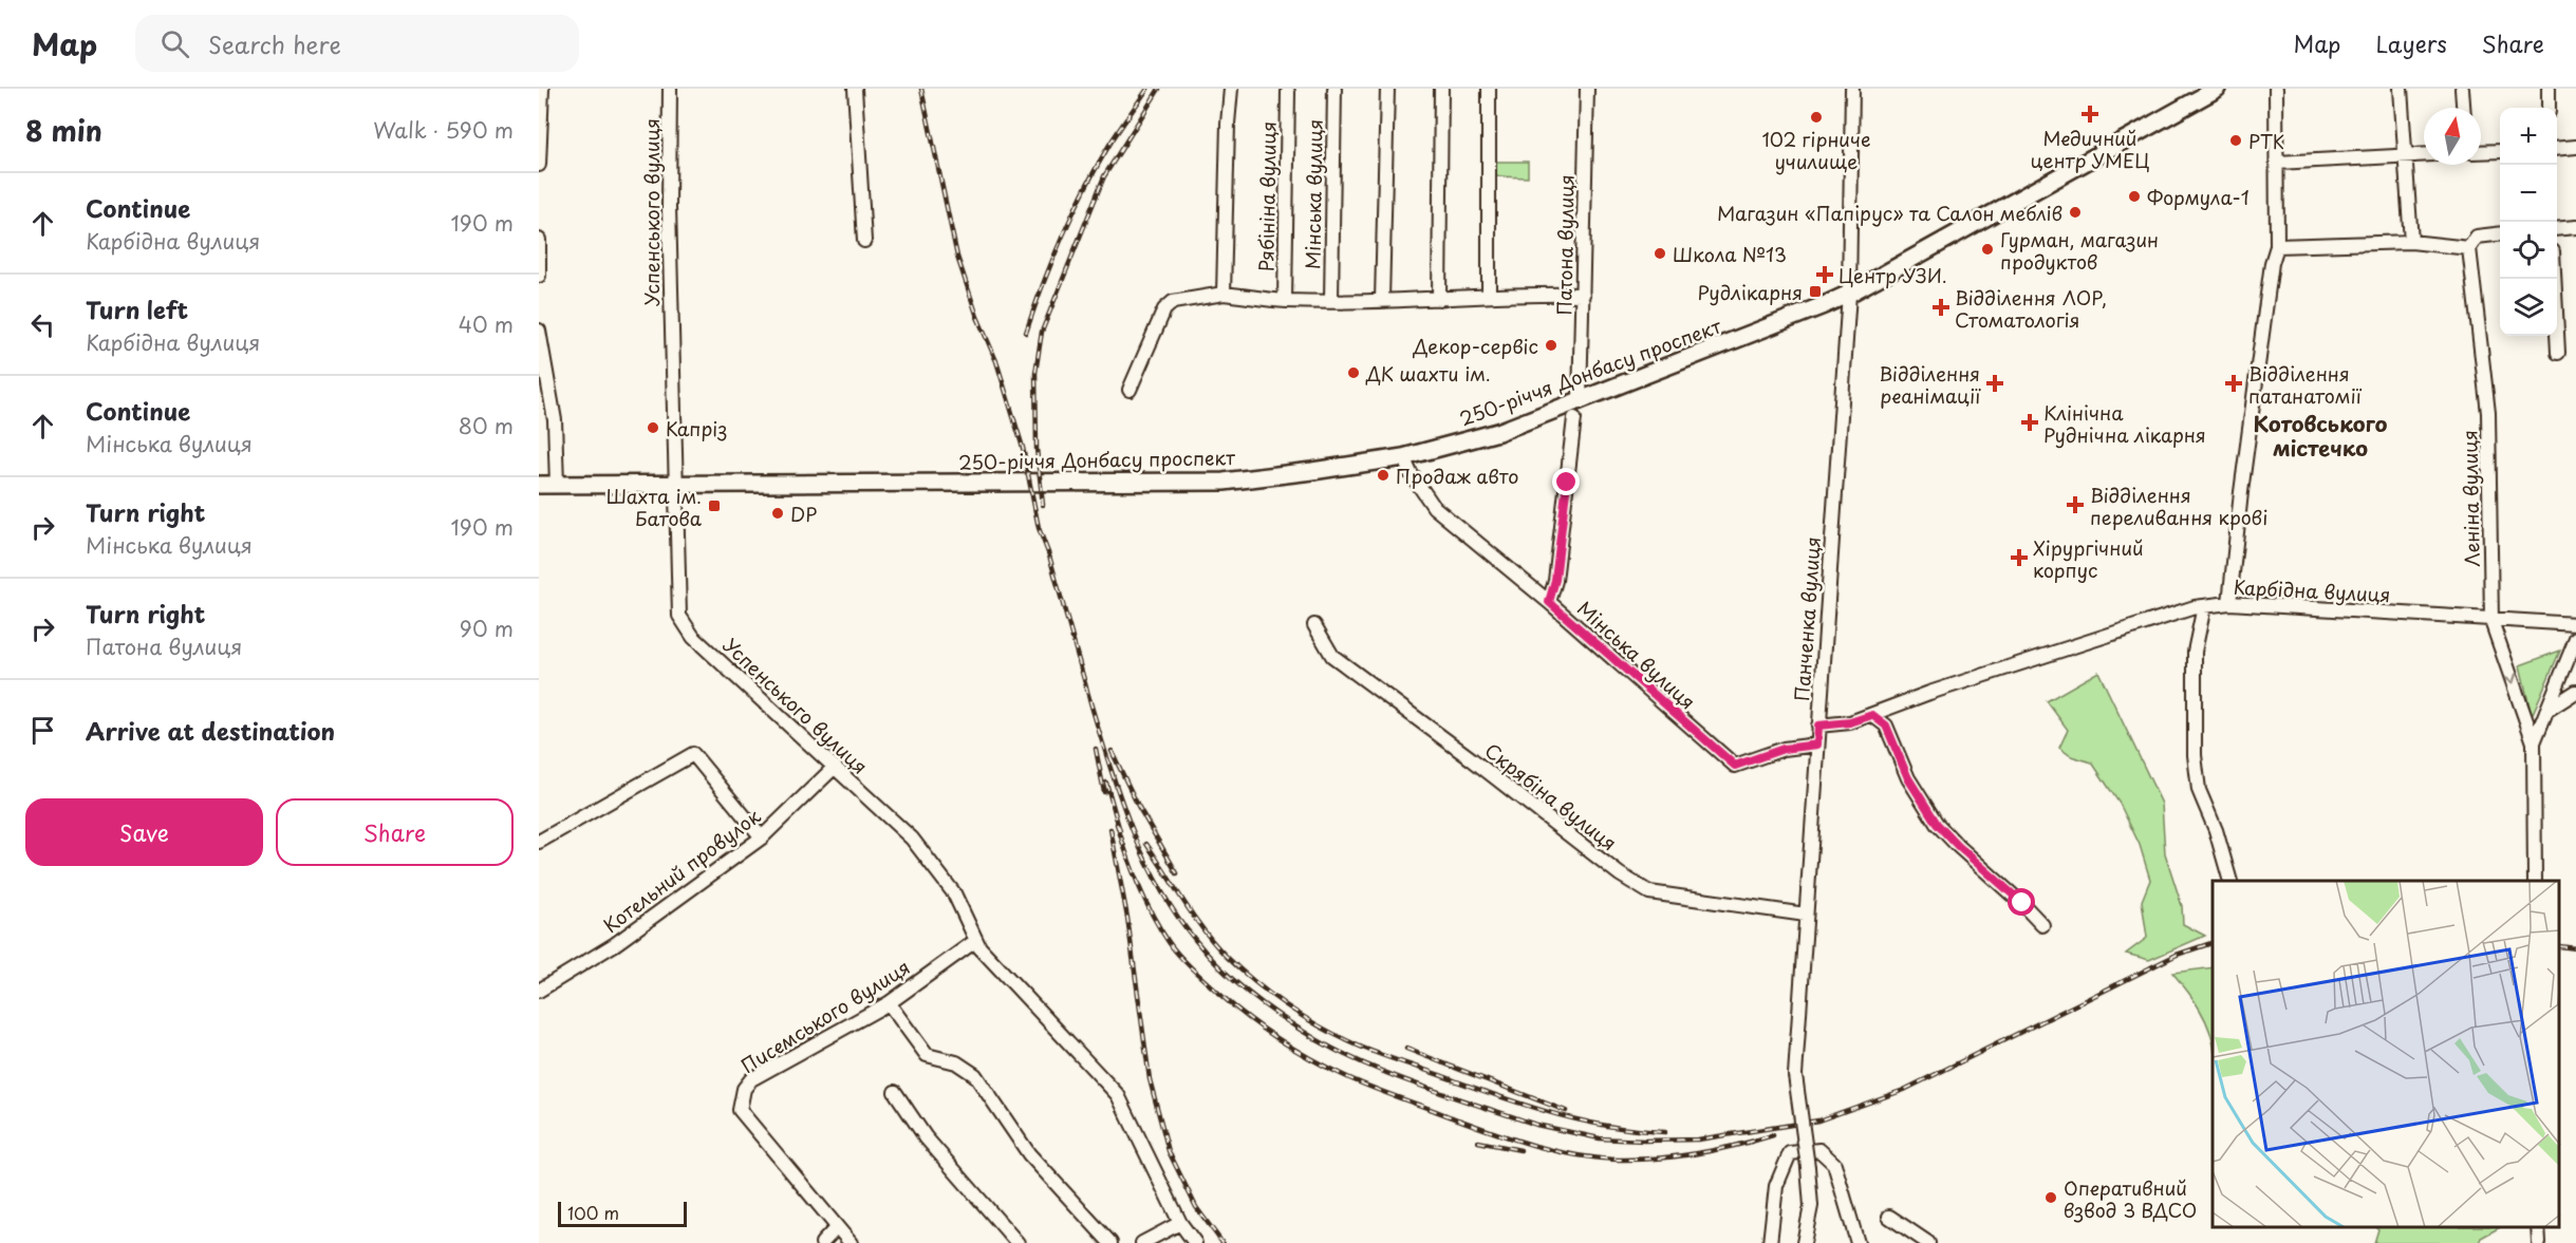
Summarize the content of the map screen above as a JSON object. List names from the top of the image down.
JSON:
{
  "streets": {
    "main road": ["250-річчя Донбасу проспект"],
    "street": [
      "Мінська вулиця",
      "Рябініна вулиця",
      "Успенського вулиця",
      "Патона вулиця",
      "Леніна вулиця",
      "Карбідна вулиця",
      "Панченка вулиця",
      "Скрябіна вулиця",
      "Котельний провулок",
      "Писемського вулиця"
    ]
  },
  "crossings": [
    ["Мінська вулиця", "250-річчя Донбасу проспект"],
    ["Мінська вулиця", "Панченка вулиця"],
    ["Успенського вулиця", "250-річчя Донбасу проспект"],
    ["Успенського вулиця", "Котельний провулок"],
    ["Успенського вулиця", "Писемського вулиця"],
    ["Патона вулиця", "250-річчя Донбасу проспект"],
    ["250-річчя Донбасу проспект", "Панченка вулиця"],
    ["Леніна вулиця", "Карбідна вулиця"],
    ["Карбідна вулиця", "Панченка вулиця"],
    ["Панченка вулиця", "Скрябіна вулиця"]
  ],
  "districts": ["Котовського містечко"],
  "places": {
    "health": [
      "Медичний центр УМЕЦ",
      "Центр УЗИ.",
      "Відділення ЛОР, Стоматологія",
      "Відділення реанімації",
      "Відділення патанатомії",
      "Клінічна Руднічна лікарня",
      "Відділення переливання крові",
      "Хірургічний корпус"
    ],
    "other": [
      "102 гірниче училище",
      "РТК",
      "Формула-1",
      "Магазин «Папірус» та Салон меблів",
      "Гурман, магазин продуктов",
      "Школа №13",
      "Декор-сервіс",
      "ДК шахти ім.",
      "Капріз",
      "Продаж авто",
      "DP",
      "Оперативний взвод 3 ВДСО"
    ],
    "transit": ["Рудлікарня", "Шахта ім. Батова"]
  },
  "scale_bar": "100 m",
  "north": "top",
  "page": {
    "header": "Map",
    "search": "Search here",
    "nav": ["Map", "Layers", "Share"],
    "heading": ["8 min", "Walk · 590 m"],
    "map_buttons": ["+", "−"],
    "list": [
      ["Continue", "Карбідна вулиця", "190 m"],
      ["Turn left", "Карбідна вулиця", "40 m"],
      ["Continue", "Мінська вулиця", "80 m"],
      ["Turn right", "Мінська вулиця", "190 m"],
      ["Turn right", "Патона вулиця", "90 m"],
      "Arrive at destination"
    ],
    "buttons": ["Save", "Share"],
    "scale": "100 m"
  }
}
